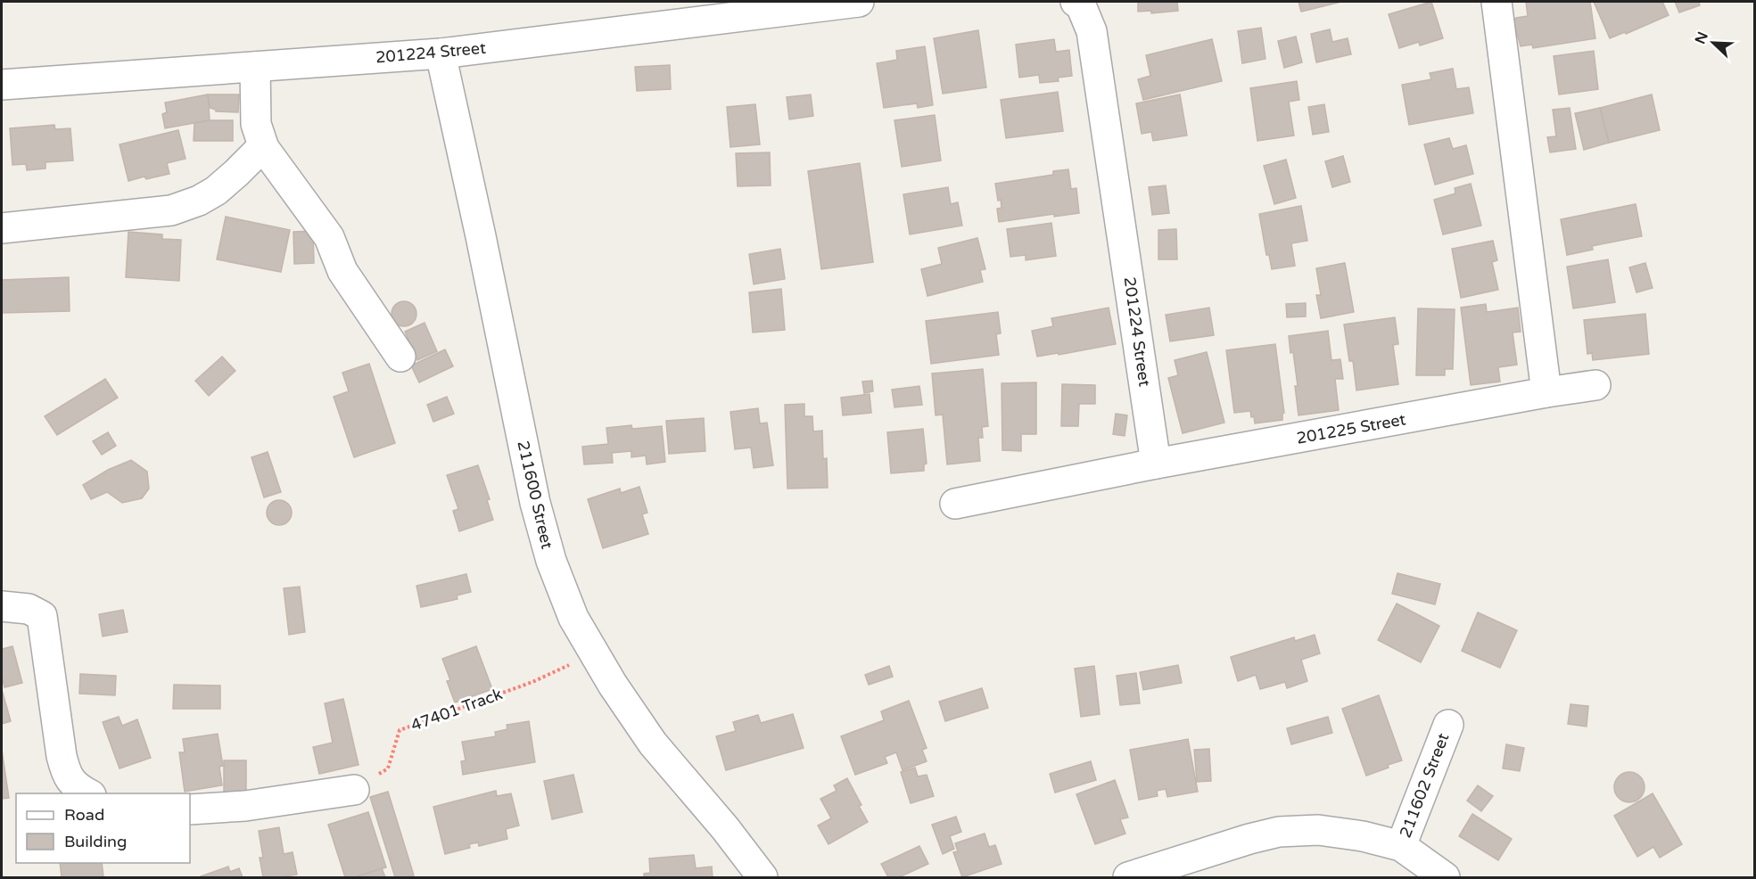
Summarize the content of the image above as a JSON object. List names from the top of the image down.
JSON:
{
  "streets": {
    "street": [
      "201224 Street",
      "201225 Street",
      "211600 Street",
      "211602 Street"
    ],
    "path": ["47401 Track"]
  },
  "crossings": [
    ["201224 Street", "201225 Street"],
    ["201224 Street", "211600 Street"],
    ["211600 Street", "47401 Track"]
  ],
  "legend": ["Road", "Building"],
  "north": "top left"
}
